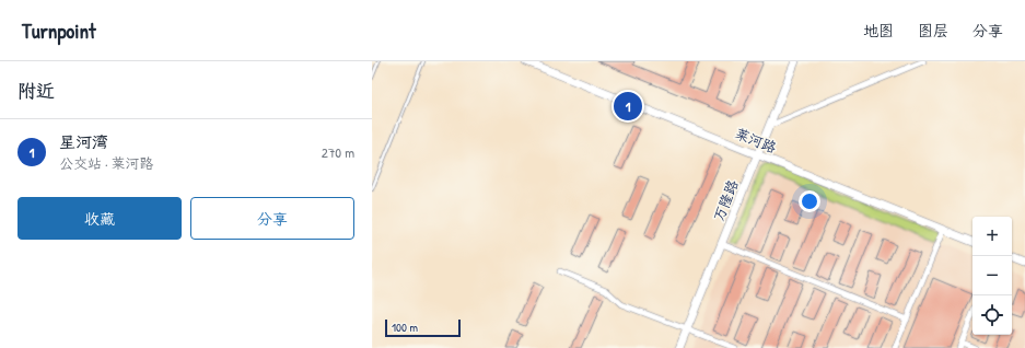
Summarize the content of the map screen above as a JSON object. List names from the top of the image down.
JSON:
{
  "streets": {
    "street": ["莱河路", "万隆路"]
  },
  "crossings": [
    ["莱河路", "万隆路"]
  ],
  "scale_bar": "100 m",
  "page": {
    "header": "Turnpoint",
    "nav": ["地图", "图层", "分享"],
    "heading": "附近",
    "pins": "1",
    "list": [
      {
        "mark": "1",
        "name": "星河湾",
        "note": "公交站 · 莱河路",
        "value": "270 m"
      }
    ],
    "buttons": ["收藏", "分享"],
    "map_buttons": ["+", "−"],
    "scale": "100 m"
  }
}
